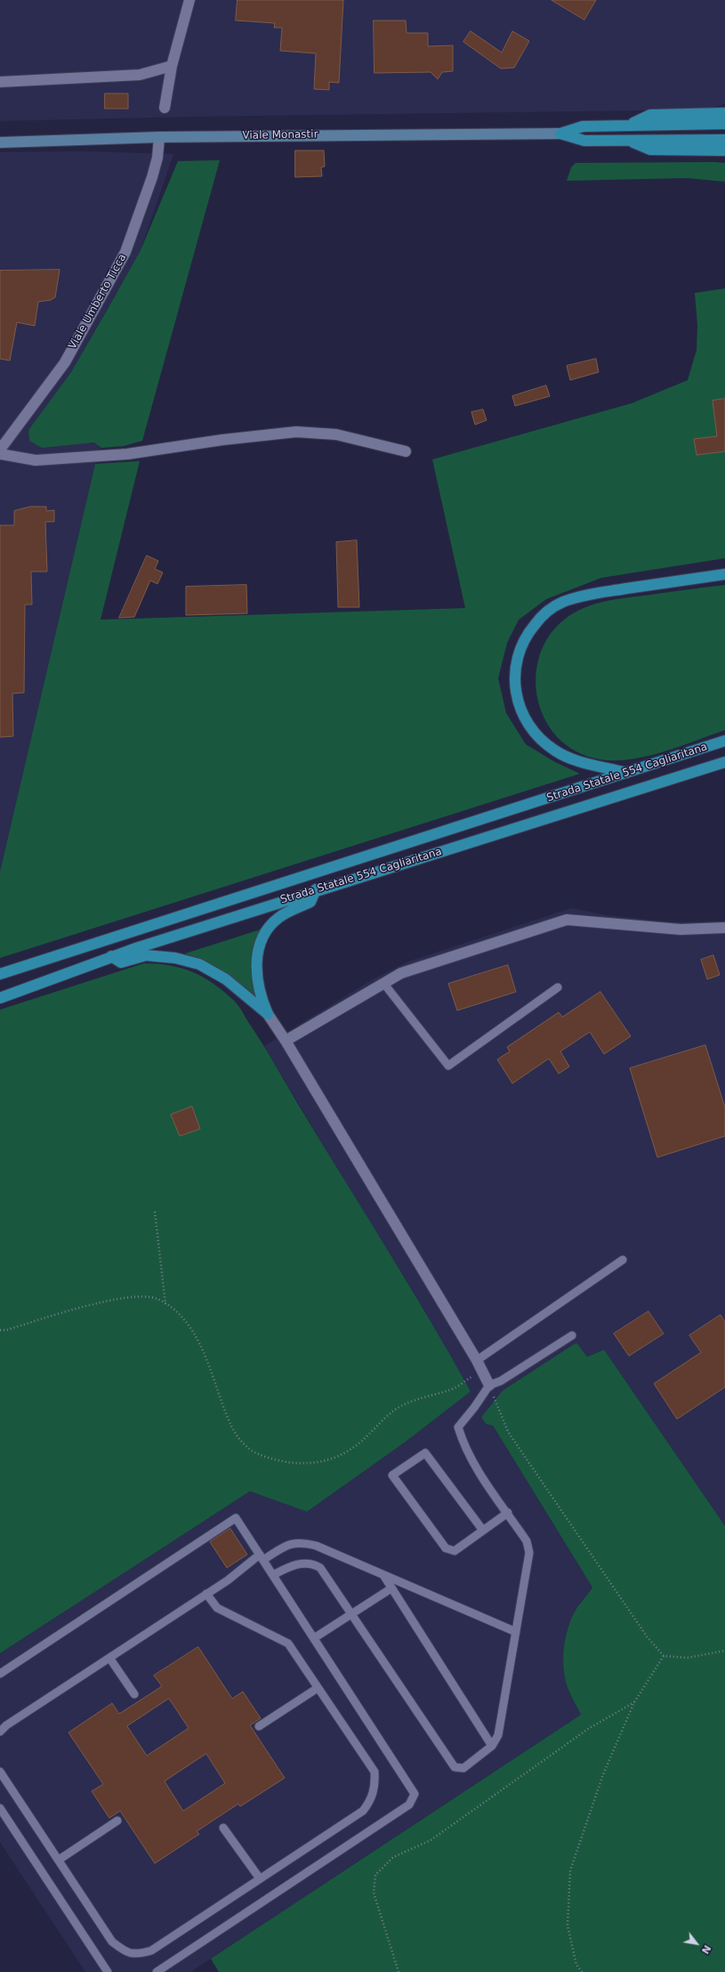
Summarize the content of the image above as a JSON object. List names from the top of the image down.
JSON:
{
  "streets": {
    "highway": ["Strada Statale 554 Cagliaritana"],
    "main road": ["Viale Monastir"],
    "street": ["Viale Umberto Ticca"]
  },
  "crossings": [
    ["Viale Monastir", "Viale Umberto Ticca"]
  ],
  "north": "bottom right"
}
